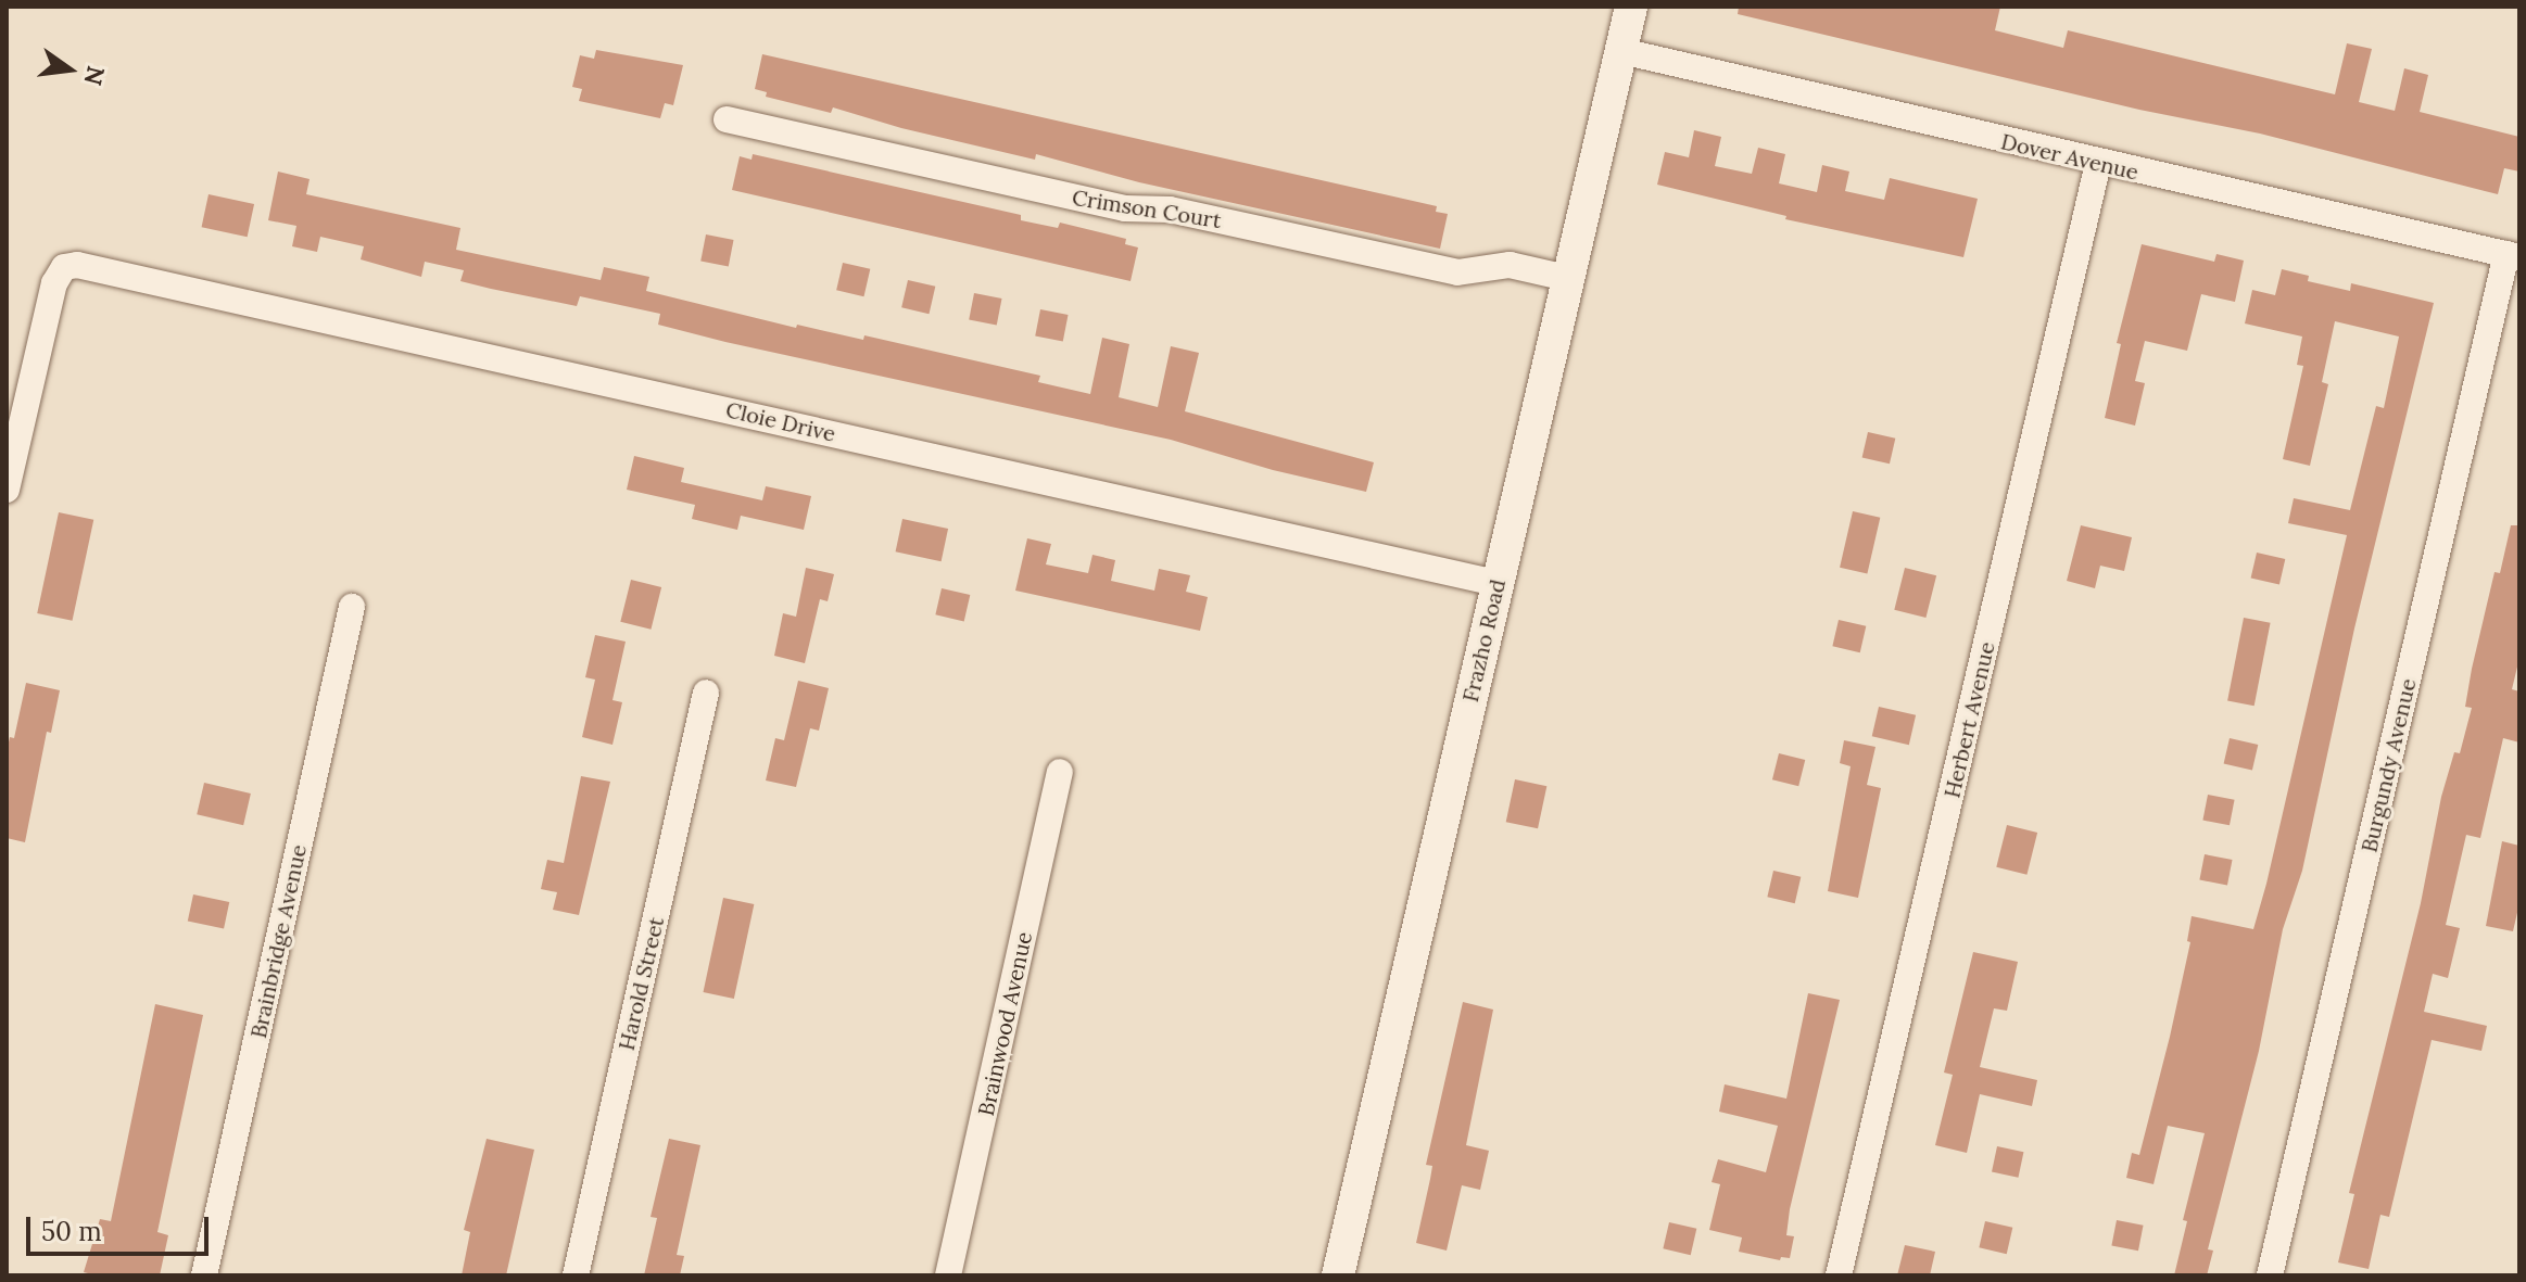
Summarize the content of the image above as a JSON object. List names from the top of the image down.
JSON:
{
  "streets": {
    "street": [
      "Dover Avenue",
      "Crimson Court",
      "Cloie Drive",
      "Frazho Road",
      "Herbert Avenue",
      "Burgundy Avenue",
      "Brainbridge Avenue",
      "Harold Street",
      "Brainwood Avenue"
    ]
  },
  "crossings": [
    ["Dover Avenue", "Frazho Road"],
    ["Dover Avenue", "Herbert Avenue"],
    ["Dover Avenue", "Burgundy Avenue"],
    ["Crimson Court", "Frazho Road"],
    ["Cloie Drive", "Frazho Road"]
  ],
  "scale_bar": "50 m",
  "north": "right"
}
